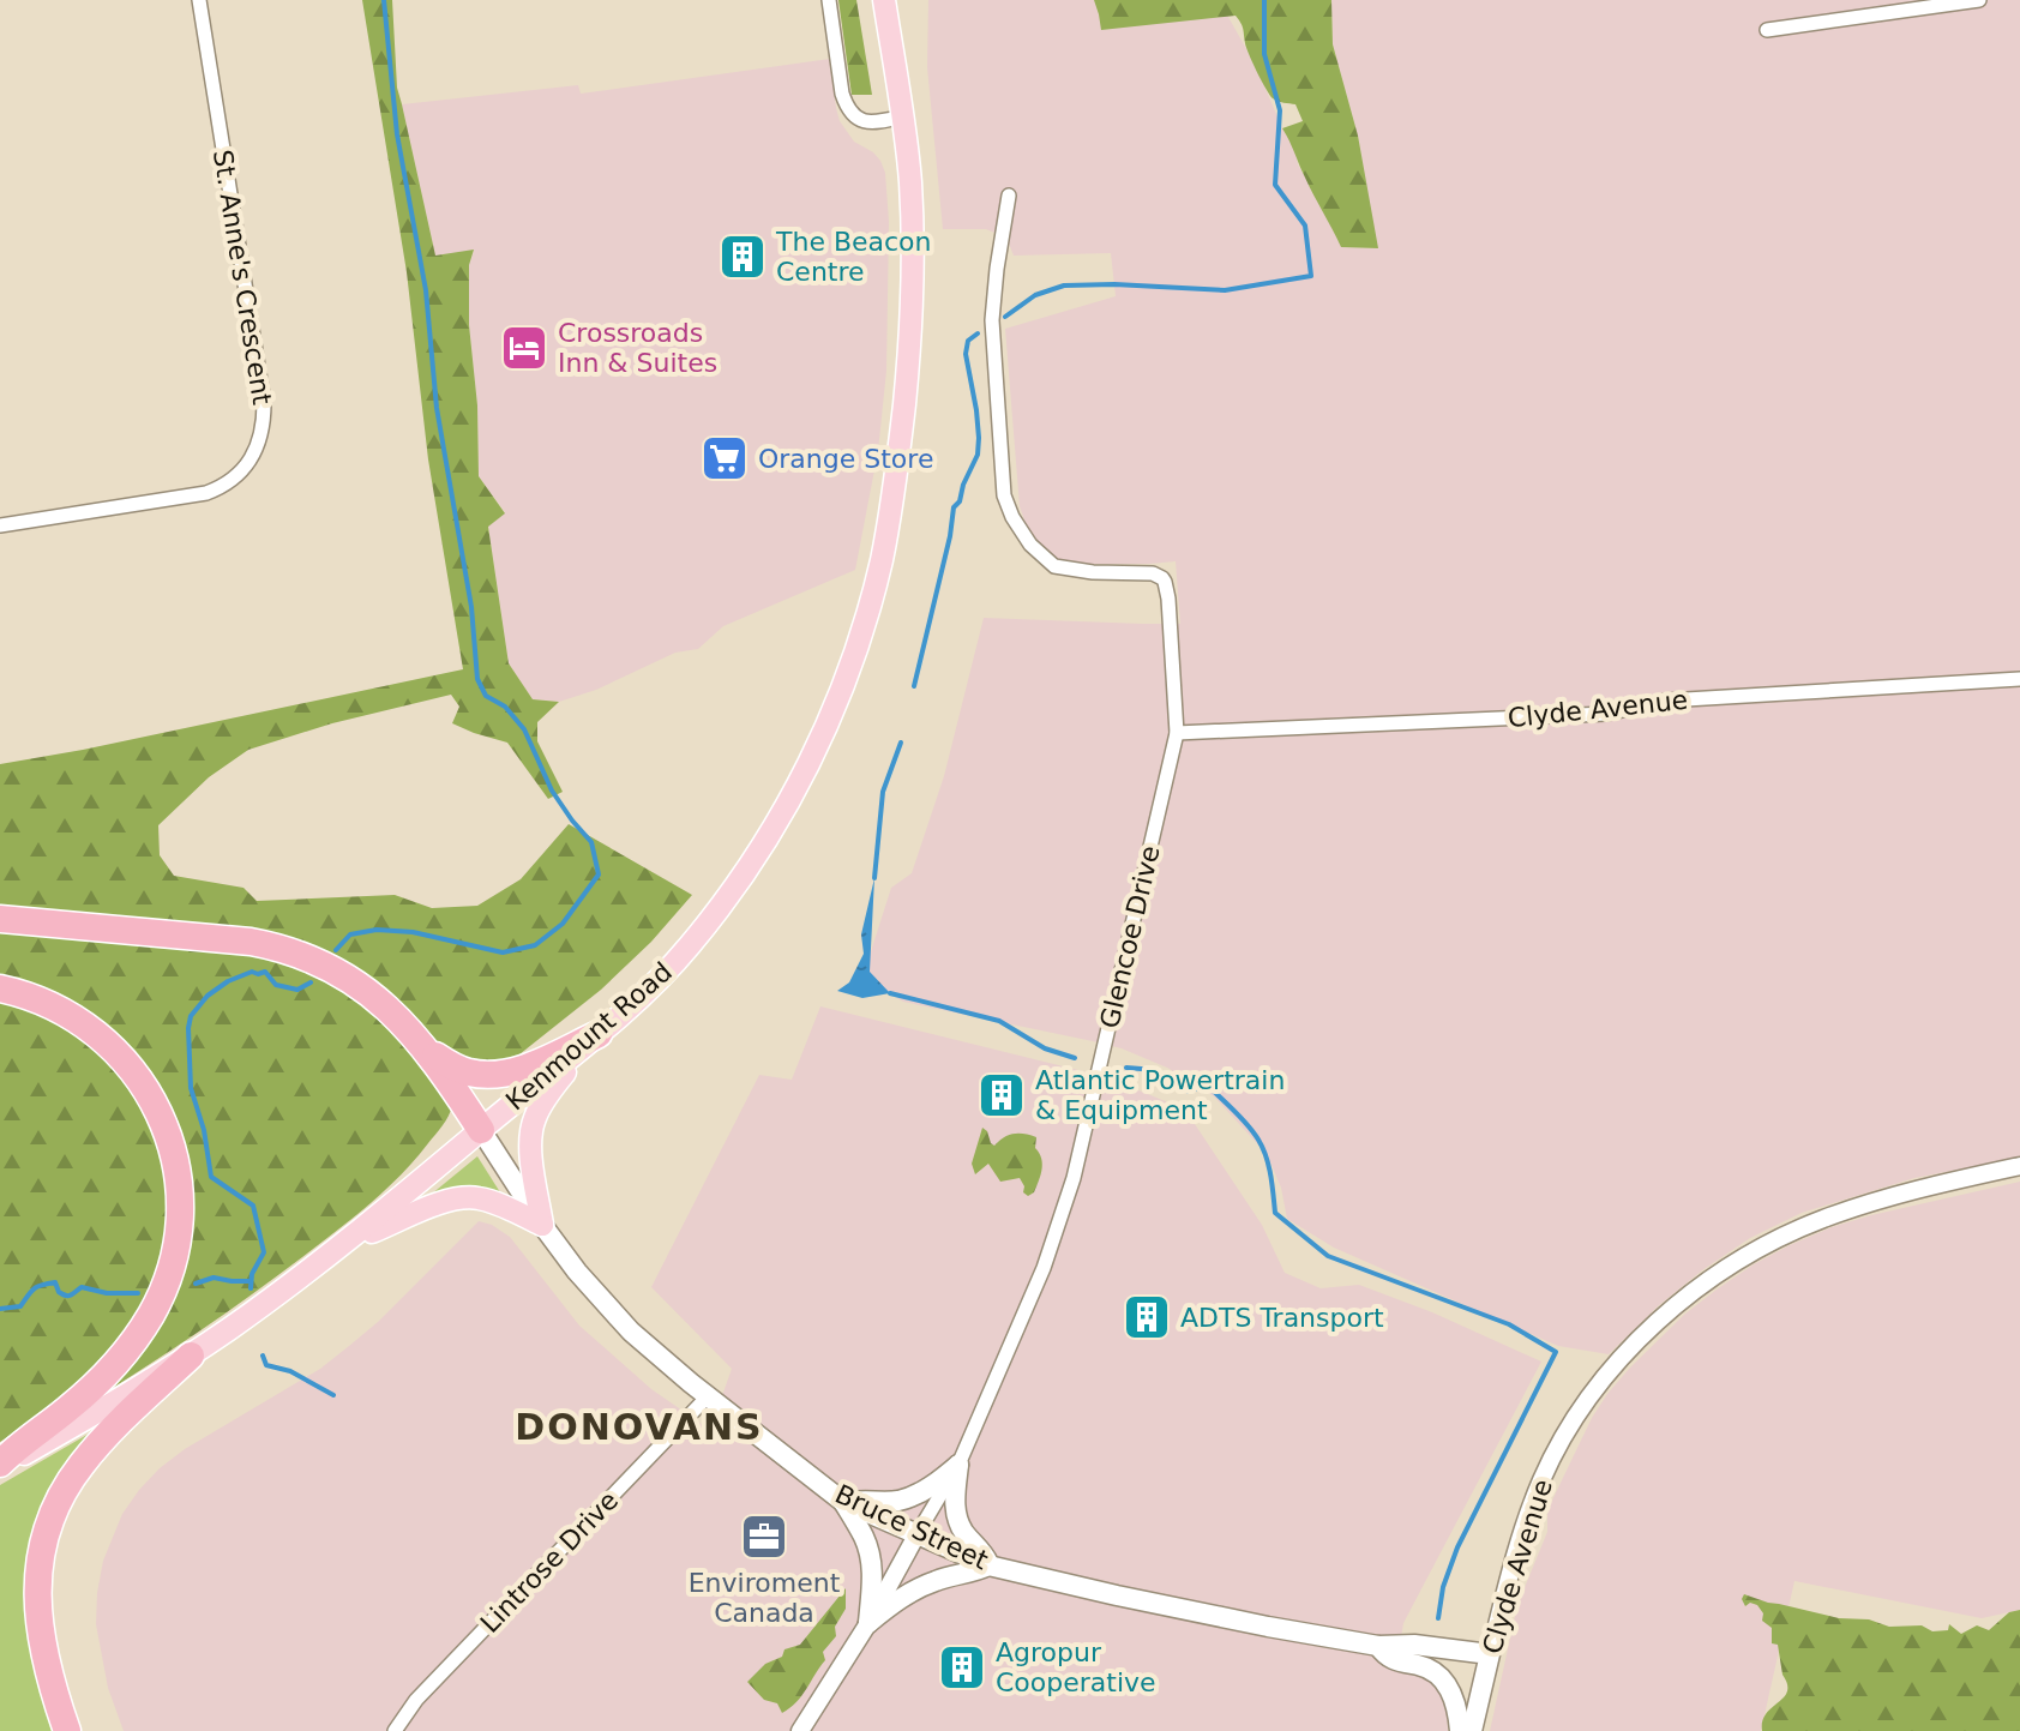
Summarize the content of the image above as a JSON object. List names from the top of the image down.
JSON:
{
  "streets": {
    "main road": ["Clyde Avenue", "Kenmount Road", "Bruce Street"],
    "street": ["St. Anne's Crescent", "Glencoe Drive", "Lintrose Drive"]
  },
  "crossings": [
    ["Clyde Avenue", "Glencoe Drive"],
    ["Clyde Avenue", "Bruce Street"],
    ["Glencoe Drive", "Bruce Street"],
    ["Kenmount Road", "Bruce Street"],
    ["Bruce Street", "Lintrose Drive"]
  ],
  "districts": ["DONOVANS"],
  "places": {
    "building": [
      "The Beacon Centre",
      "Atlantic Powertrain & Equipment",
      "ADTS Transport",
      "Agropur Cooperative"
    ],
    "hotel": ["Crossroads Inn & Suites"],
    "supermarket": ["Orange Store"],
    "office": ["Enviroment Canada"]
  }
}
